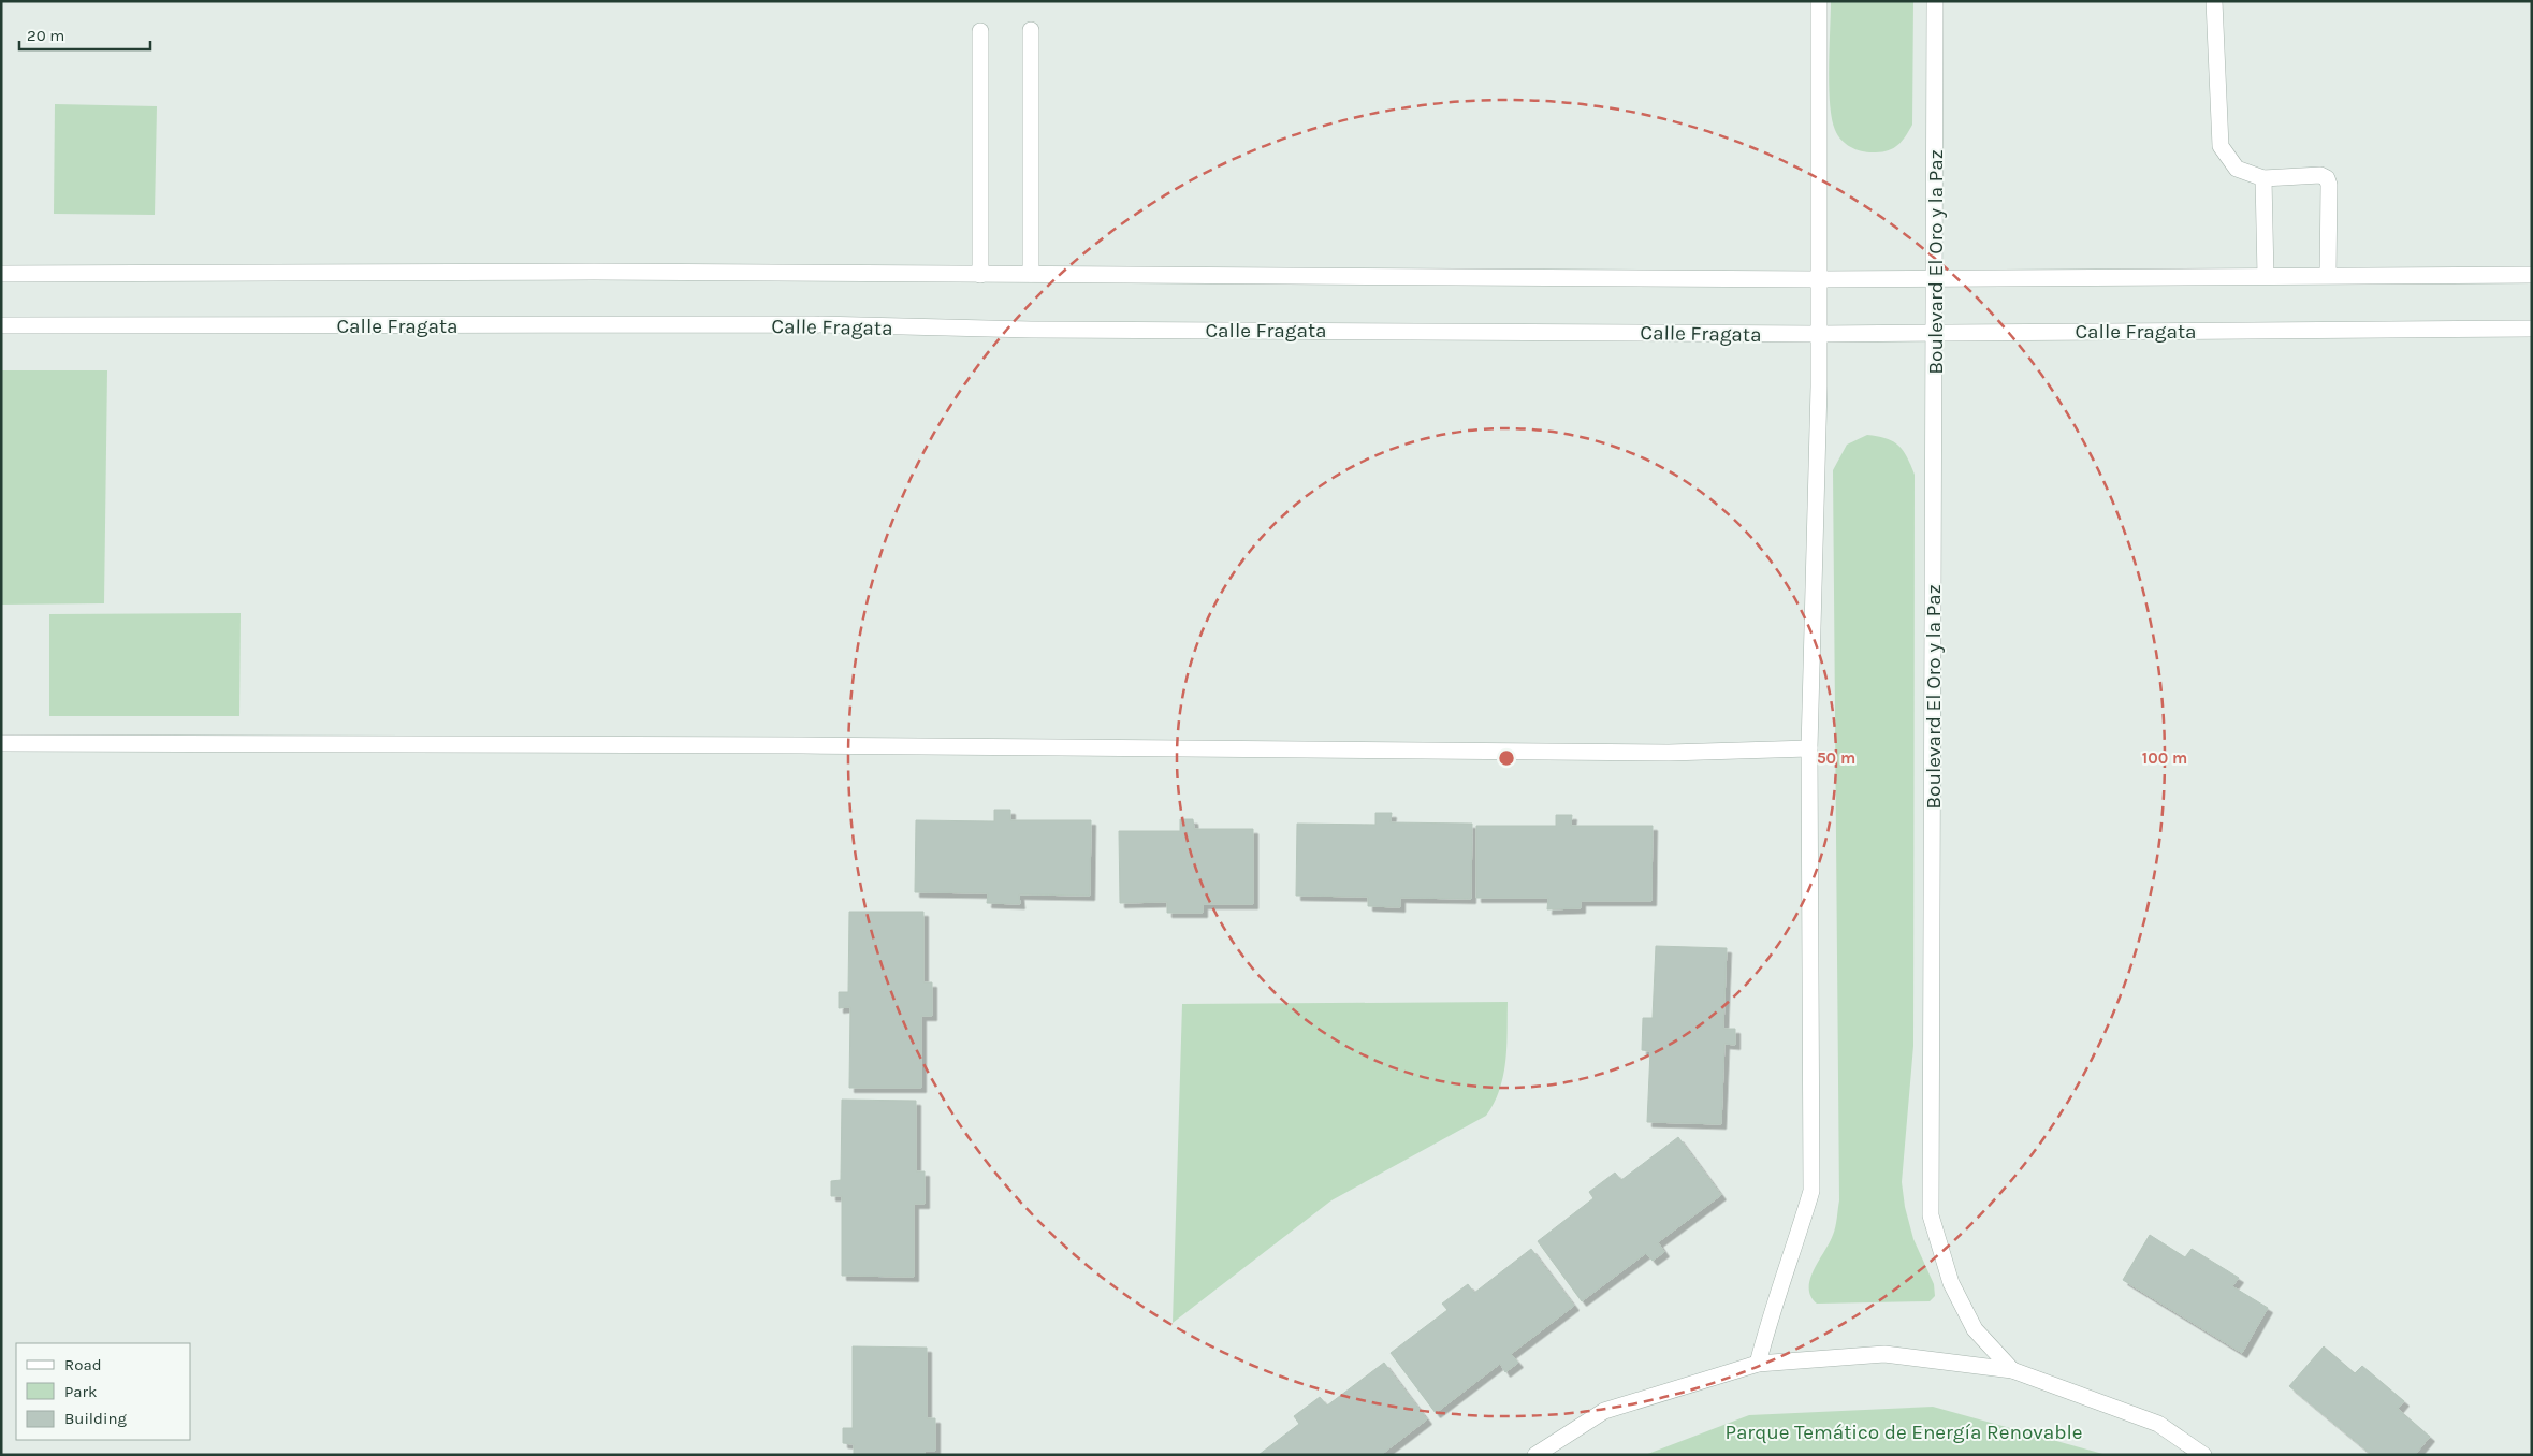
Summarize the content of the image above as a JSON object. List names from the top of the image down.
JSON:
{
  "streets": {
    "street": ["Boulevard El Oro y la Paz", "Calle Fragata"]
  },
  "crossings": [
    ["Boulevard El Oro y la Paz", "Calle Fragata"]
  ],
  "parks": ["Parque Temático de Energía Renovable"],
  "legend": ["Road", "Park", "Building"],
  "scale_bar": "20 m",
  "rings": ["50 m", "100 m"]
}
